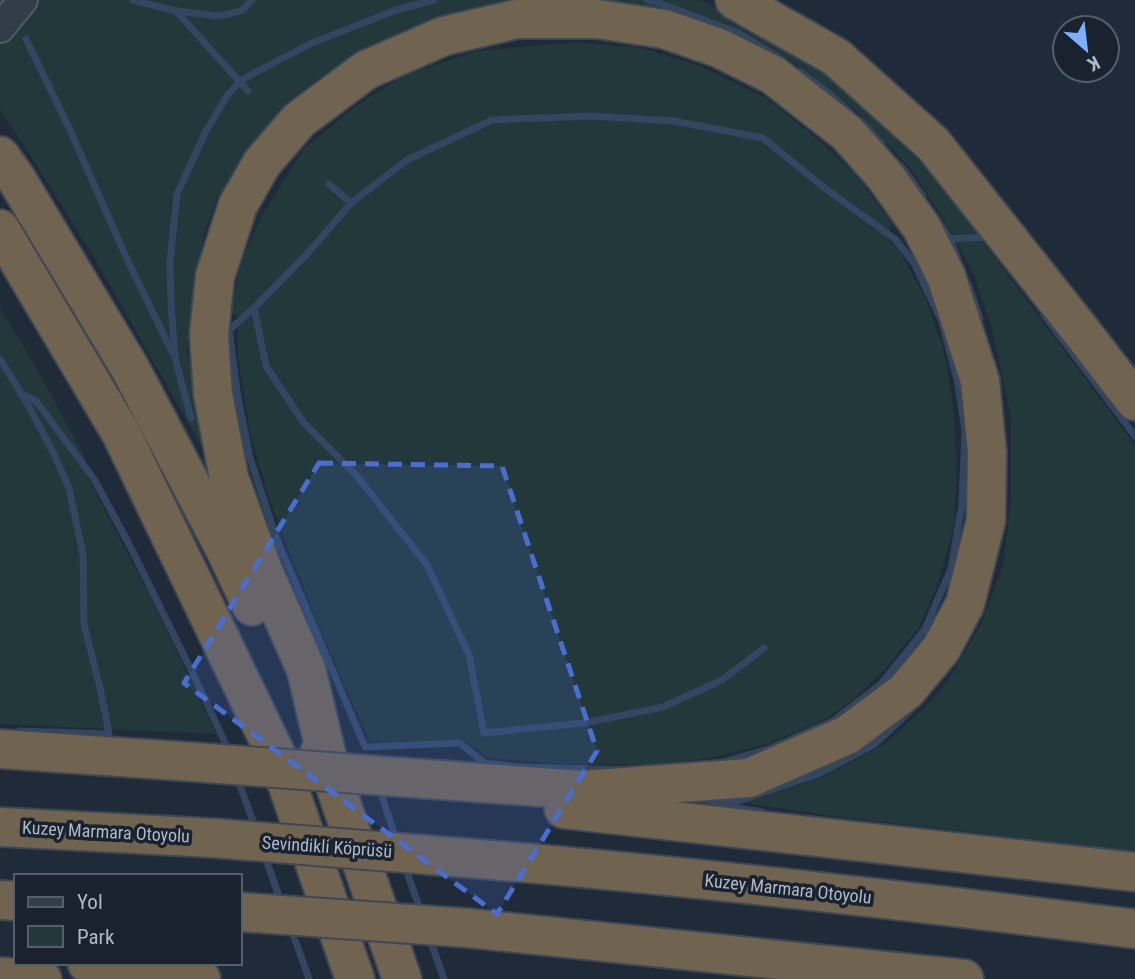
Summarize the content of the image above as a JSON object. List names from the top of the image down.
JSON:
{
  "streets": {
    "highway": ["Kuzey Marmara Otoyolu", "Sevindikli Köprüsü"]
  },
  "crossings": [
    ["Kuzey Marmara Otoyolu", "Sevindikli Köprüsü"]
  ],
  "legend": ["Yol", "Park"],
  "north": "bottom right"
}
